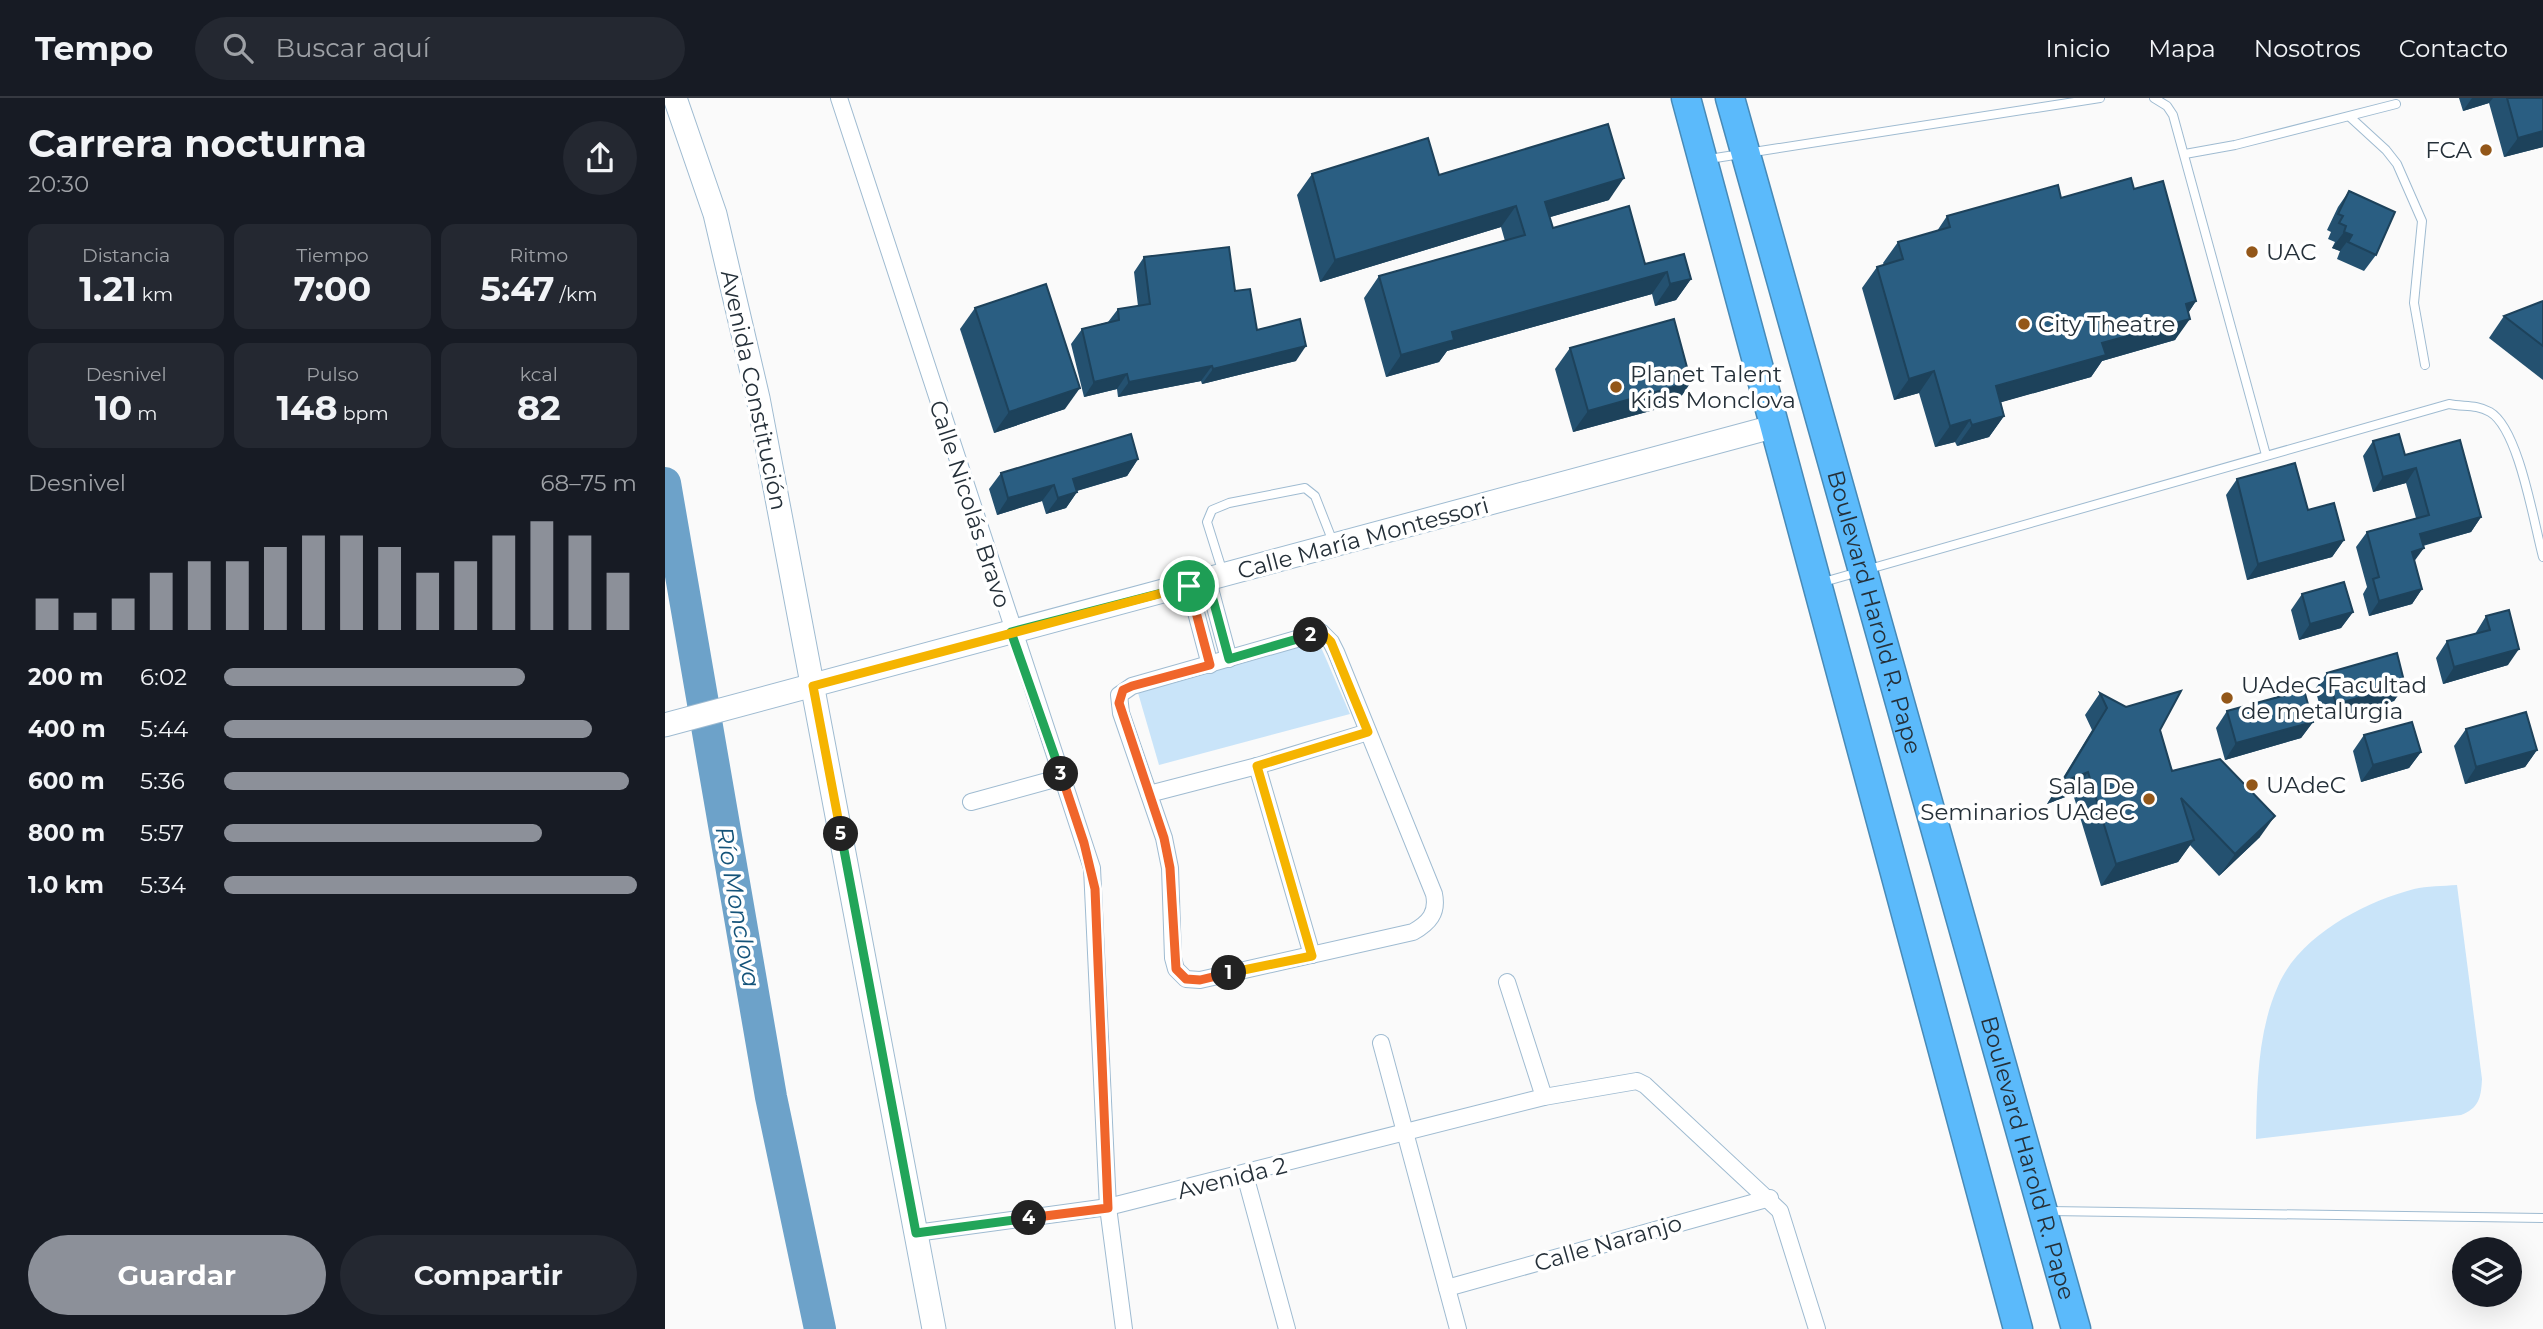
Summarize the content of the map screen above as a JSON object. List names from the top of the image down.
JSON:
{
  "streets": {
    "highway": ["Boulevard Harold R. Pape"],
    "main road": ["Avenida Constitución", "Calle María Montessori"],
    "street": ["Calle Nicolás Bravo", "Avenida 2", "Calle Naranjo"]
  },
  "crossings": [
    ["Avenida Constitución", "Calle María Montessori"],
    ["Avenida Constitución", "Avenida 2"],
    ["Calle Nicolás Bravo", "Calle María Montessori"],
    ["Calle Nicolás Bravo", "Avenida 2"],
    ["Calle María Montessori", "Boulevard Harold R. Pape"],
    ["Avenida 2", "Calle Naranjo"]
  ],
  "water": ["Río Monclova"],
  "places": [
    "FCA",
    "UAC",
    "City Theatre",
    "Planet Talent Kids Monclova",
    "UAdeC Facultad de metalurgia",
    "UAdeC",
    "Sala De Seminarios UAdeC"
  ],
  "page": {
    "header": "Tempo",
    "search": "Buscar aquí",
    "nav": [
      "Inicio",
      "Mapa",
      "Nosotros",
      "Contacto"
    ],
    "heading": ["Carrera nocturna", "20:30"],
    "stats": [
      ["Distancia", "1.21 km"],
      ["Tiempo", "7:00"],
      ["Ritmo", "5:47 /km"],
      ["Desnivel", "10 m"],
      ["Pulso", "148 bpm"],
      ["kcal", "82"]
    ],
    "chart": ["Desnivel", "68–75 m"],
    "pins": [
      "2",
      "3",
      "5",
      "1",
      "4"
    ],
    "list": [
      {
        "name": "200 m",
        "note": "6:02"
      },
      {
        "name": "400 m",
        "note": "5:44"
      },
      {
        "name": "600 m",
        "note": "5:36"
      },
      {
        "name": "800 m",
        "note": "5:57"
      },
      {
        "name": "1.0 km",
        "note": "5:34"
      }
    ],
    "buttons": ["Guardar", "Compartir"]
  }
}
